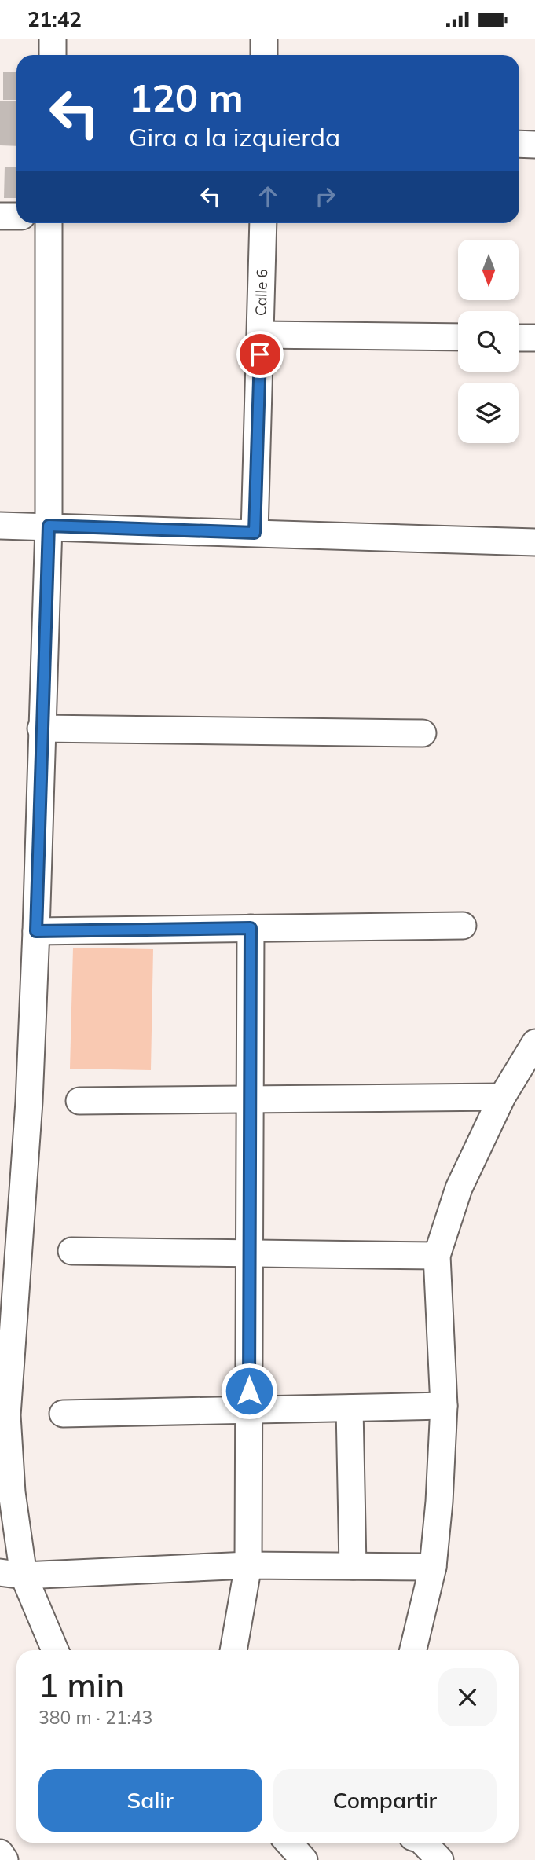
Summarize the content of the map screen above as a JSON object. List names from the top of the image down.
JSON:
{
  "streets": {
    "street": ["Calle 6"]
  },
  "north": "bottom",
  "page": {
    "status": "21:42",
    "turn": ["120 m", "Gira a la izquierda"],
    "heading": ["1 min", "380 m · 21:43"],
    "buttons": ["Salir", "Compartir"]
  }
}
